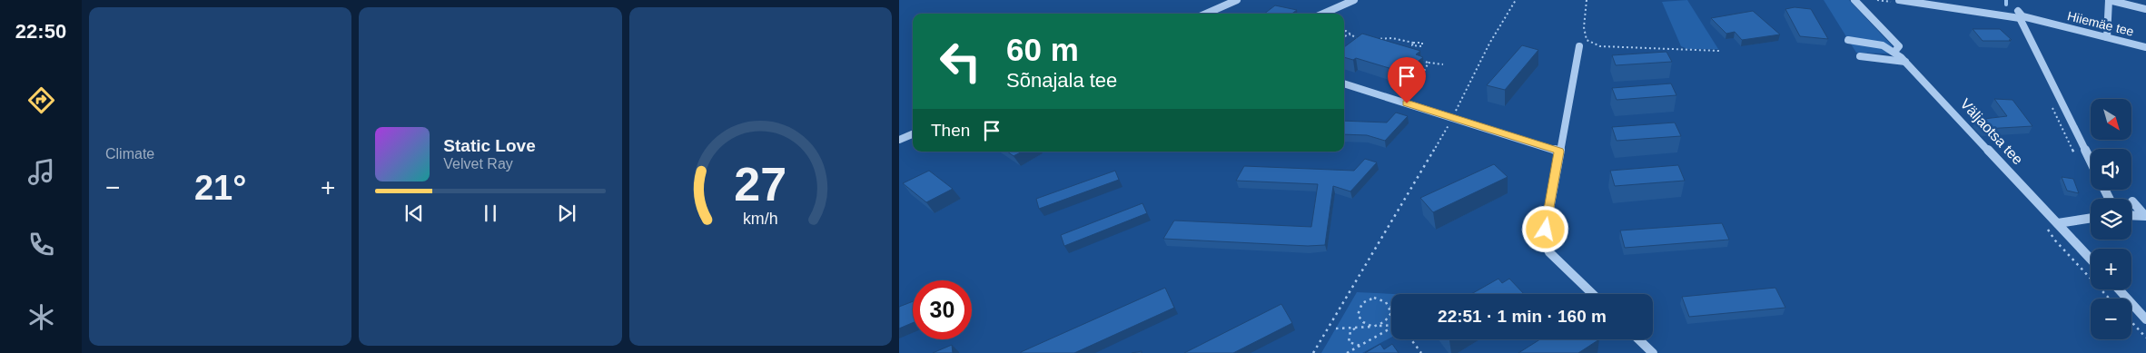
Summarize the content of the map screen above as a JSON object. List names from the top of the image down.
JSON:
{
  "streets": {
    "street": ["Hiiemäe tee", "Väljaotsa tee"]
  },
  "north": "bottom right",
  "page": {
    "tabs": "22:50",
    "tile": "Climate",
    "turn": ["60 m", "Sõnajala tee"],
    "map_buttons": ["+", "−"],
    "then": "Then",
    "song": ["Static Love", "Velvet Ray"],
    "heat": ["−", "21°", "+"],
    "limit": "30",
    "trip": "22:51 · 1 min · 160 m",
    "gauge": ["27", "km/h"]
  }
}
